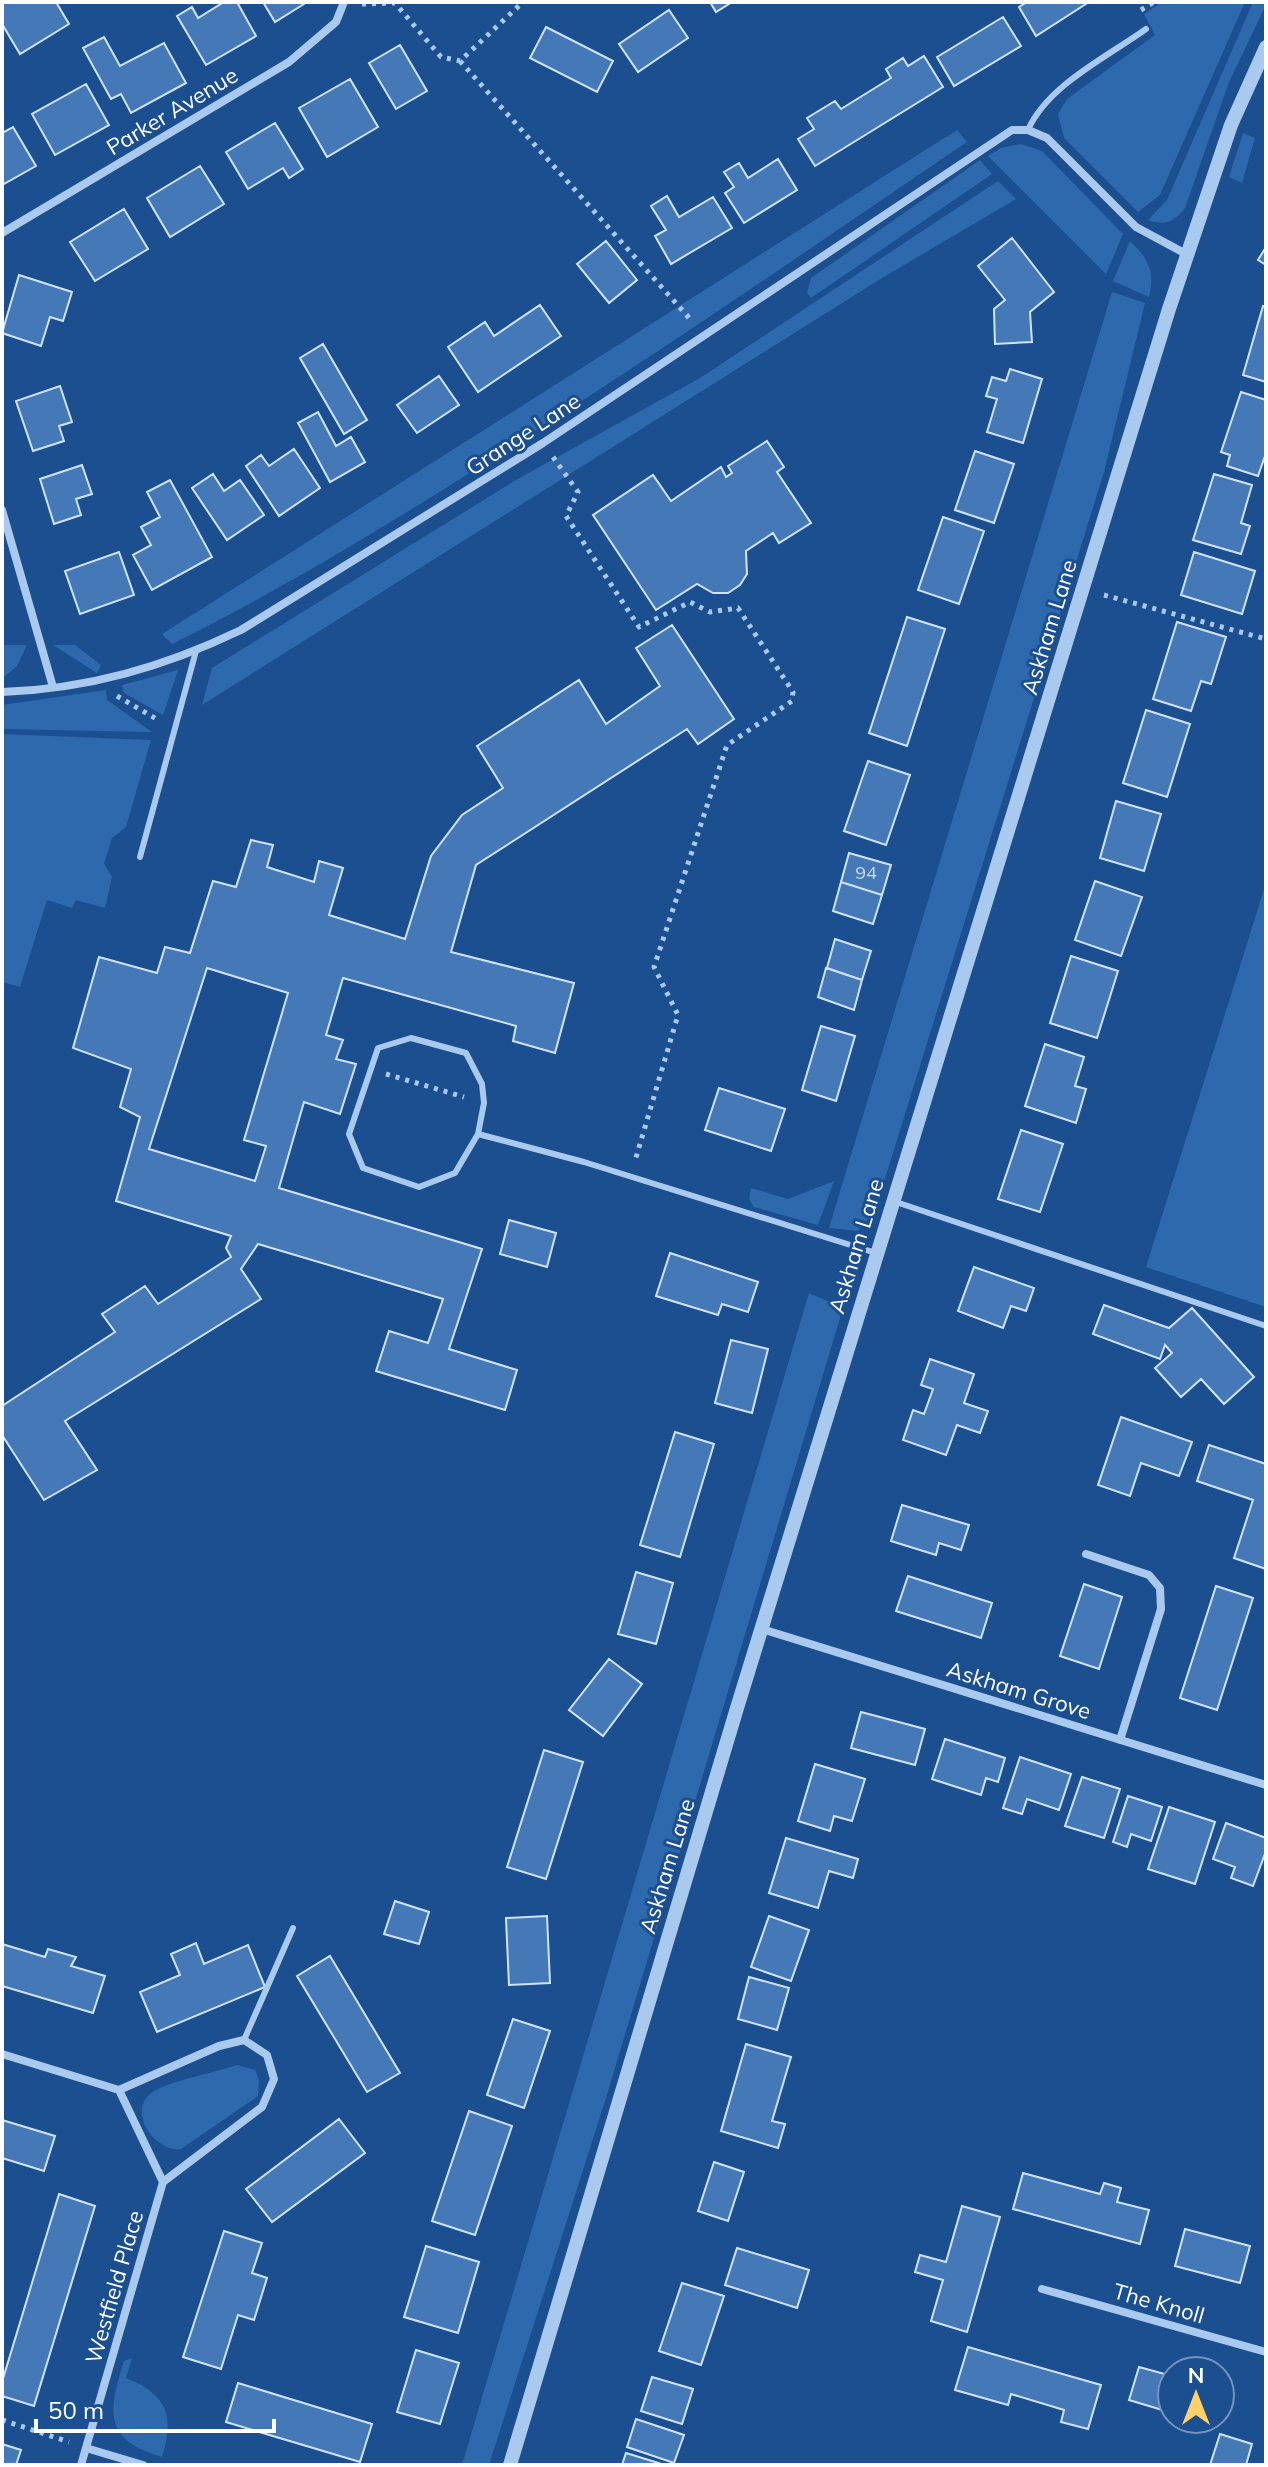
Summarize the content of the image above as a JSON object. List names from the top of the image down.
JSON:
{
  "streets": {
    "street": [
      "Parker Avenue",
      "Grange Lane",
      "Askham Lane",
      "Askham Grove",
      "Westfield Place",
      "The Knoll"
    ]
  },
  "crossings": [
    ["Askham Lane", "Askham Grove"]
  ],
  "house_numbers": ["94"],
  "scale_bar": "50 m",
  "north": "top"
}
